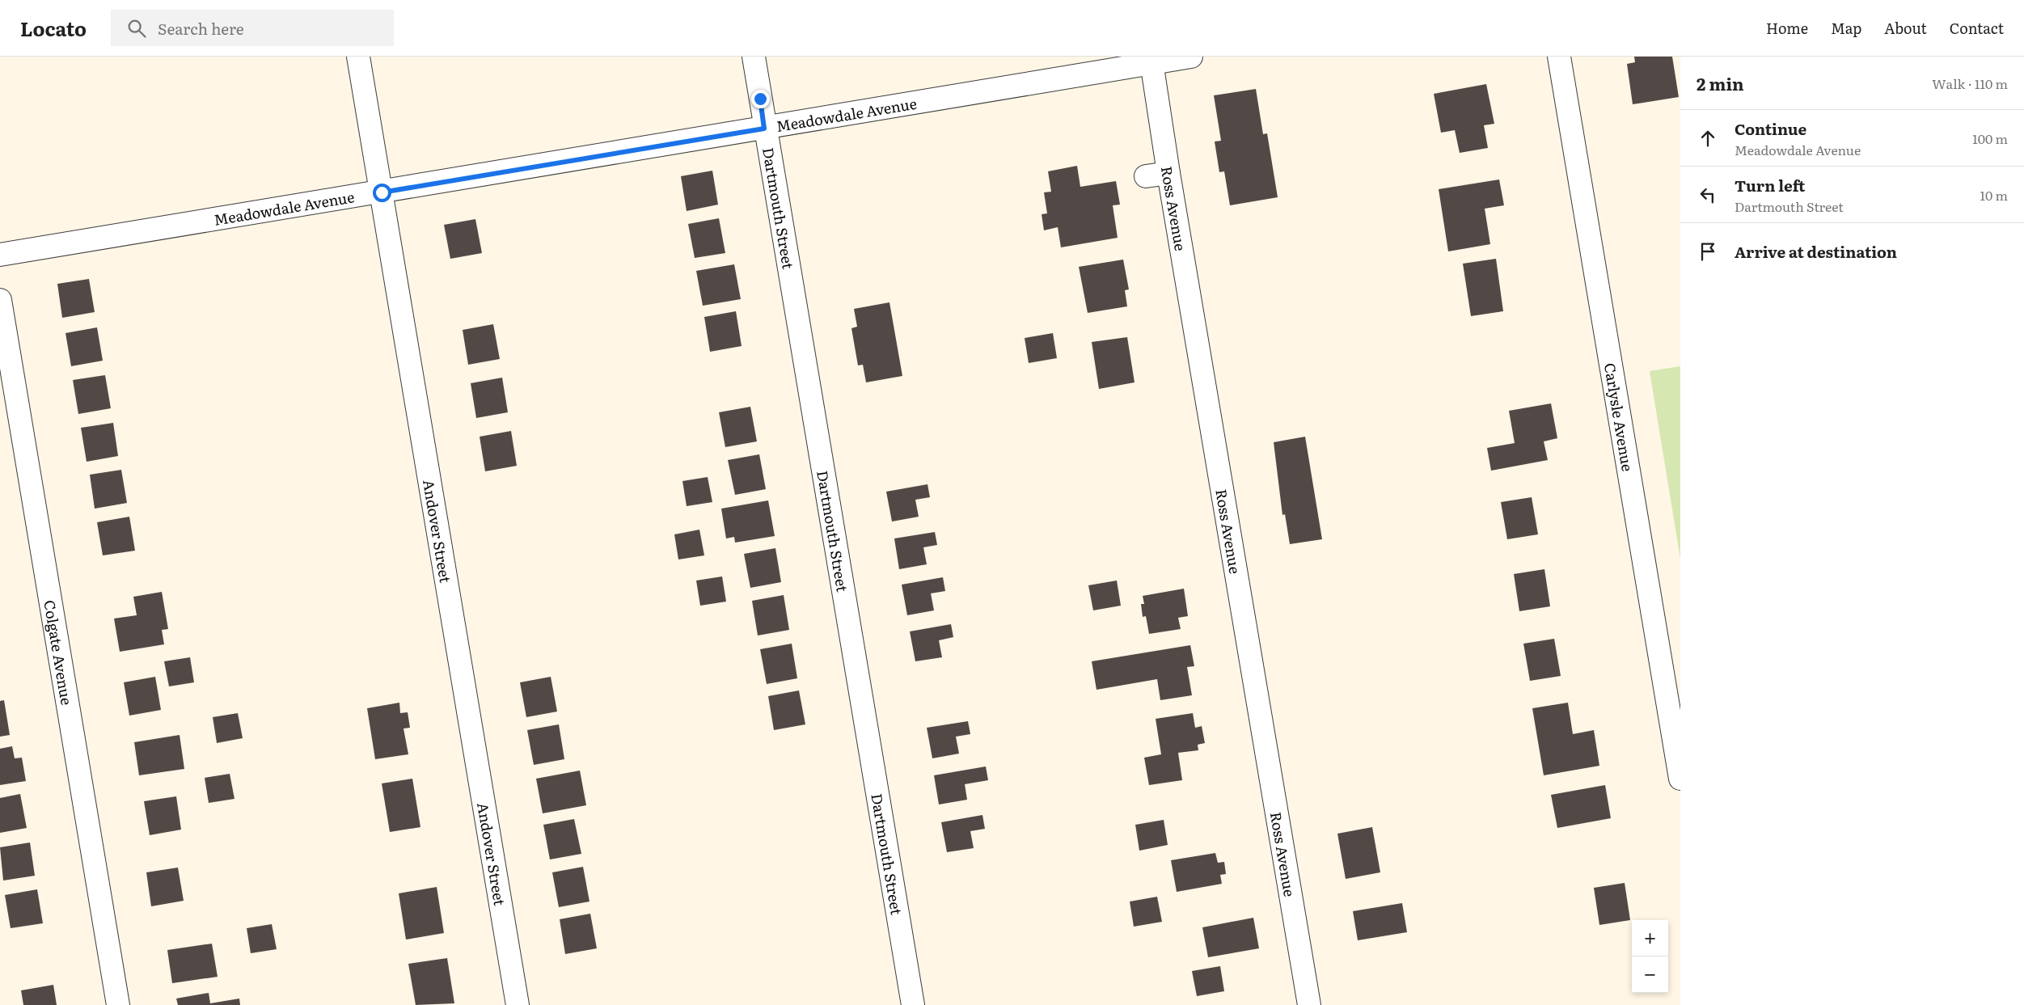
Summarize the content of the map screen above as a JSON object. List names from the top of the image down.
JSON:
{
  "streets": {
    "street": [
      "Meadowdale Avenue",
      "Dartmouth Street",
      "Ross Avenue",
      "Carlysle Avenue",
      "Andover Street",
      "Colgate Avenue"
    ]
  },
  "crossings": [
    ["Meadowdale Avenue", "Dartmouth Street"],
    ["Meadowdale Avenue", "Ross Avenue"],
    ["Meadowdale Avenue", "Andover Street"]
  ],
  "page": {
    "header": "Locato",
    "search": "Search here",
    "nav": [
      "Home",
      "Map",
      "About",
      "Contact"
    ],
    "heading": ["2 min", "Walk · 110 m"],
    "list": [
      ["Continue", "Meadowdale Avenue", "100 m"],
      ["Turn left", "Dartmouth Street", "10 m"],
      "Arrive at destination"
    ],
    "map_buttons": ["+", "−"]
  }
}
